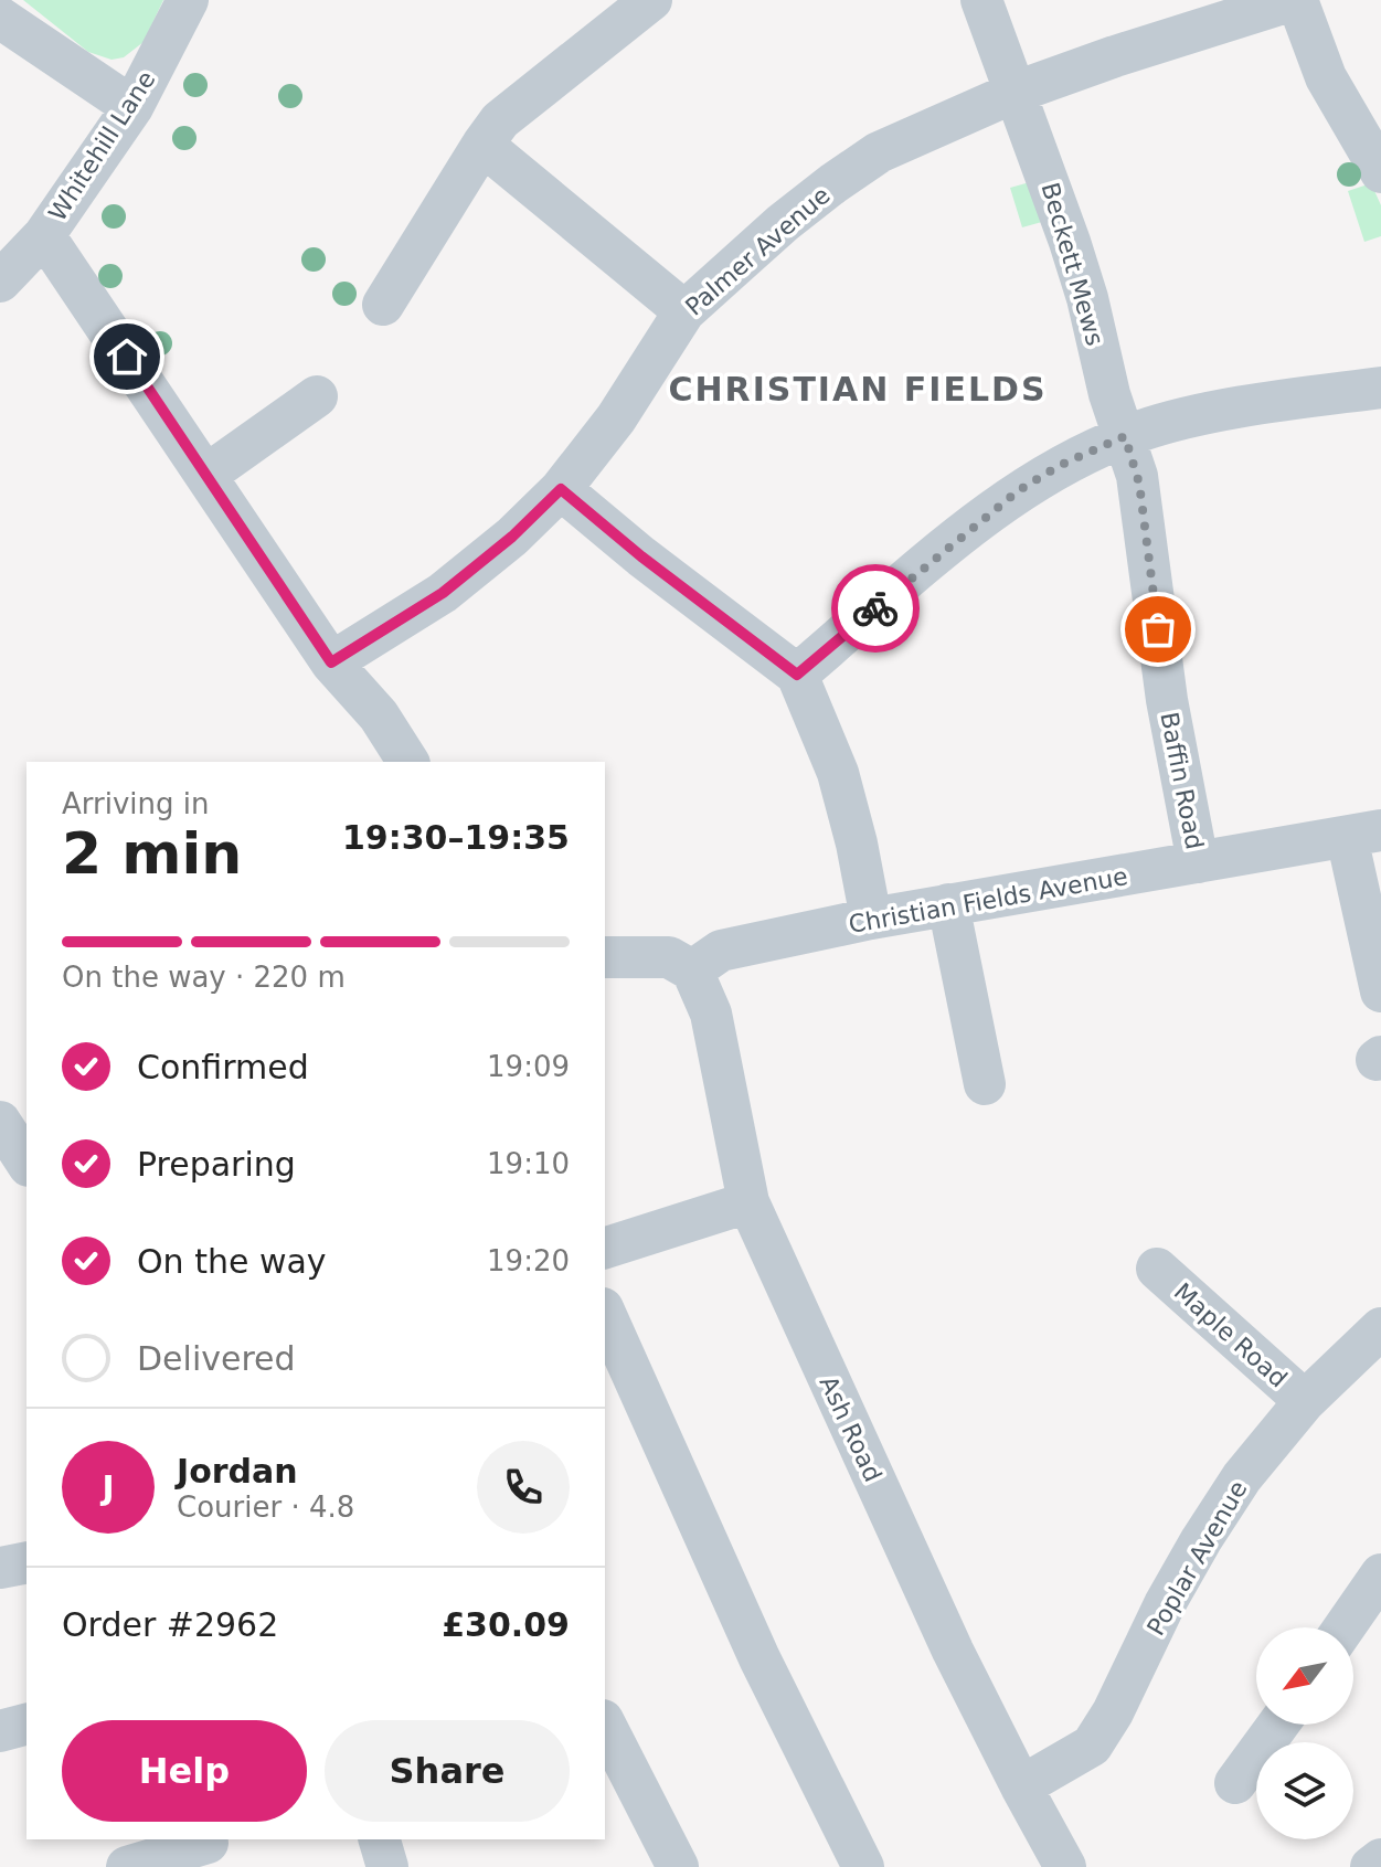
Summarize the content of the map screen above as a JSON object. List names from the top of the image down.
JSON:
{
  "streets": {
    "street": [
      "Whitehill Lane",
      "Palmer Avenue",
      "Beckett Mews",
      "Baffin Road",
      "Christian Fields Avenue",
      "Maple Road",
      "Ash Road",
      "Poplar Avenue"
    ]
  },
  "crossings": [
    ["Palmer Avenue", "Beckett Mews"],
    ["Beckett Mews", "Baffin Road"],
    ["Baffin Road", "Christian Fields Avenue"],
    ["Christian Fields Avenue", "Ash Road"],
    ["Maple Road", "Poplar Avenue"],
    ["Ash Road", "Poplar Avenue"]
  ],
  "districts": ["CHRISTIAN FIELDS"],
  "north": "bottom left",
  "page": {
    "heading": ["2 min", "Arriving in", "19:30–19:35"],
    "panel": [
      "Jordan",
      "Courier · 4.8",
      "Order #2962",
      "£30.09"
    ],
    "bar": "On the way · 220 m",
    "list": [
      ["Confirmed", "19:09"],
      ["Preparing", "19:10"],
      ["On the way", "19:20"],
      "Delivered"
    ],
    "round": "J",
    "buttons": ["Help", "Share"]
  }
}
